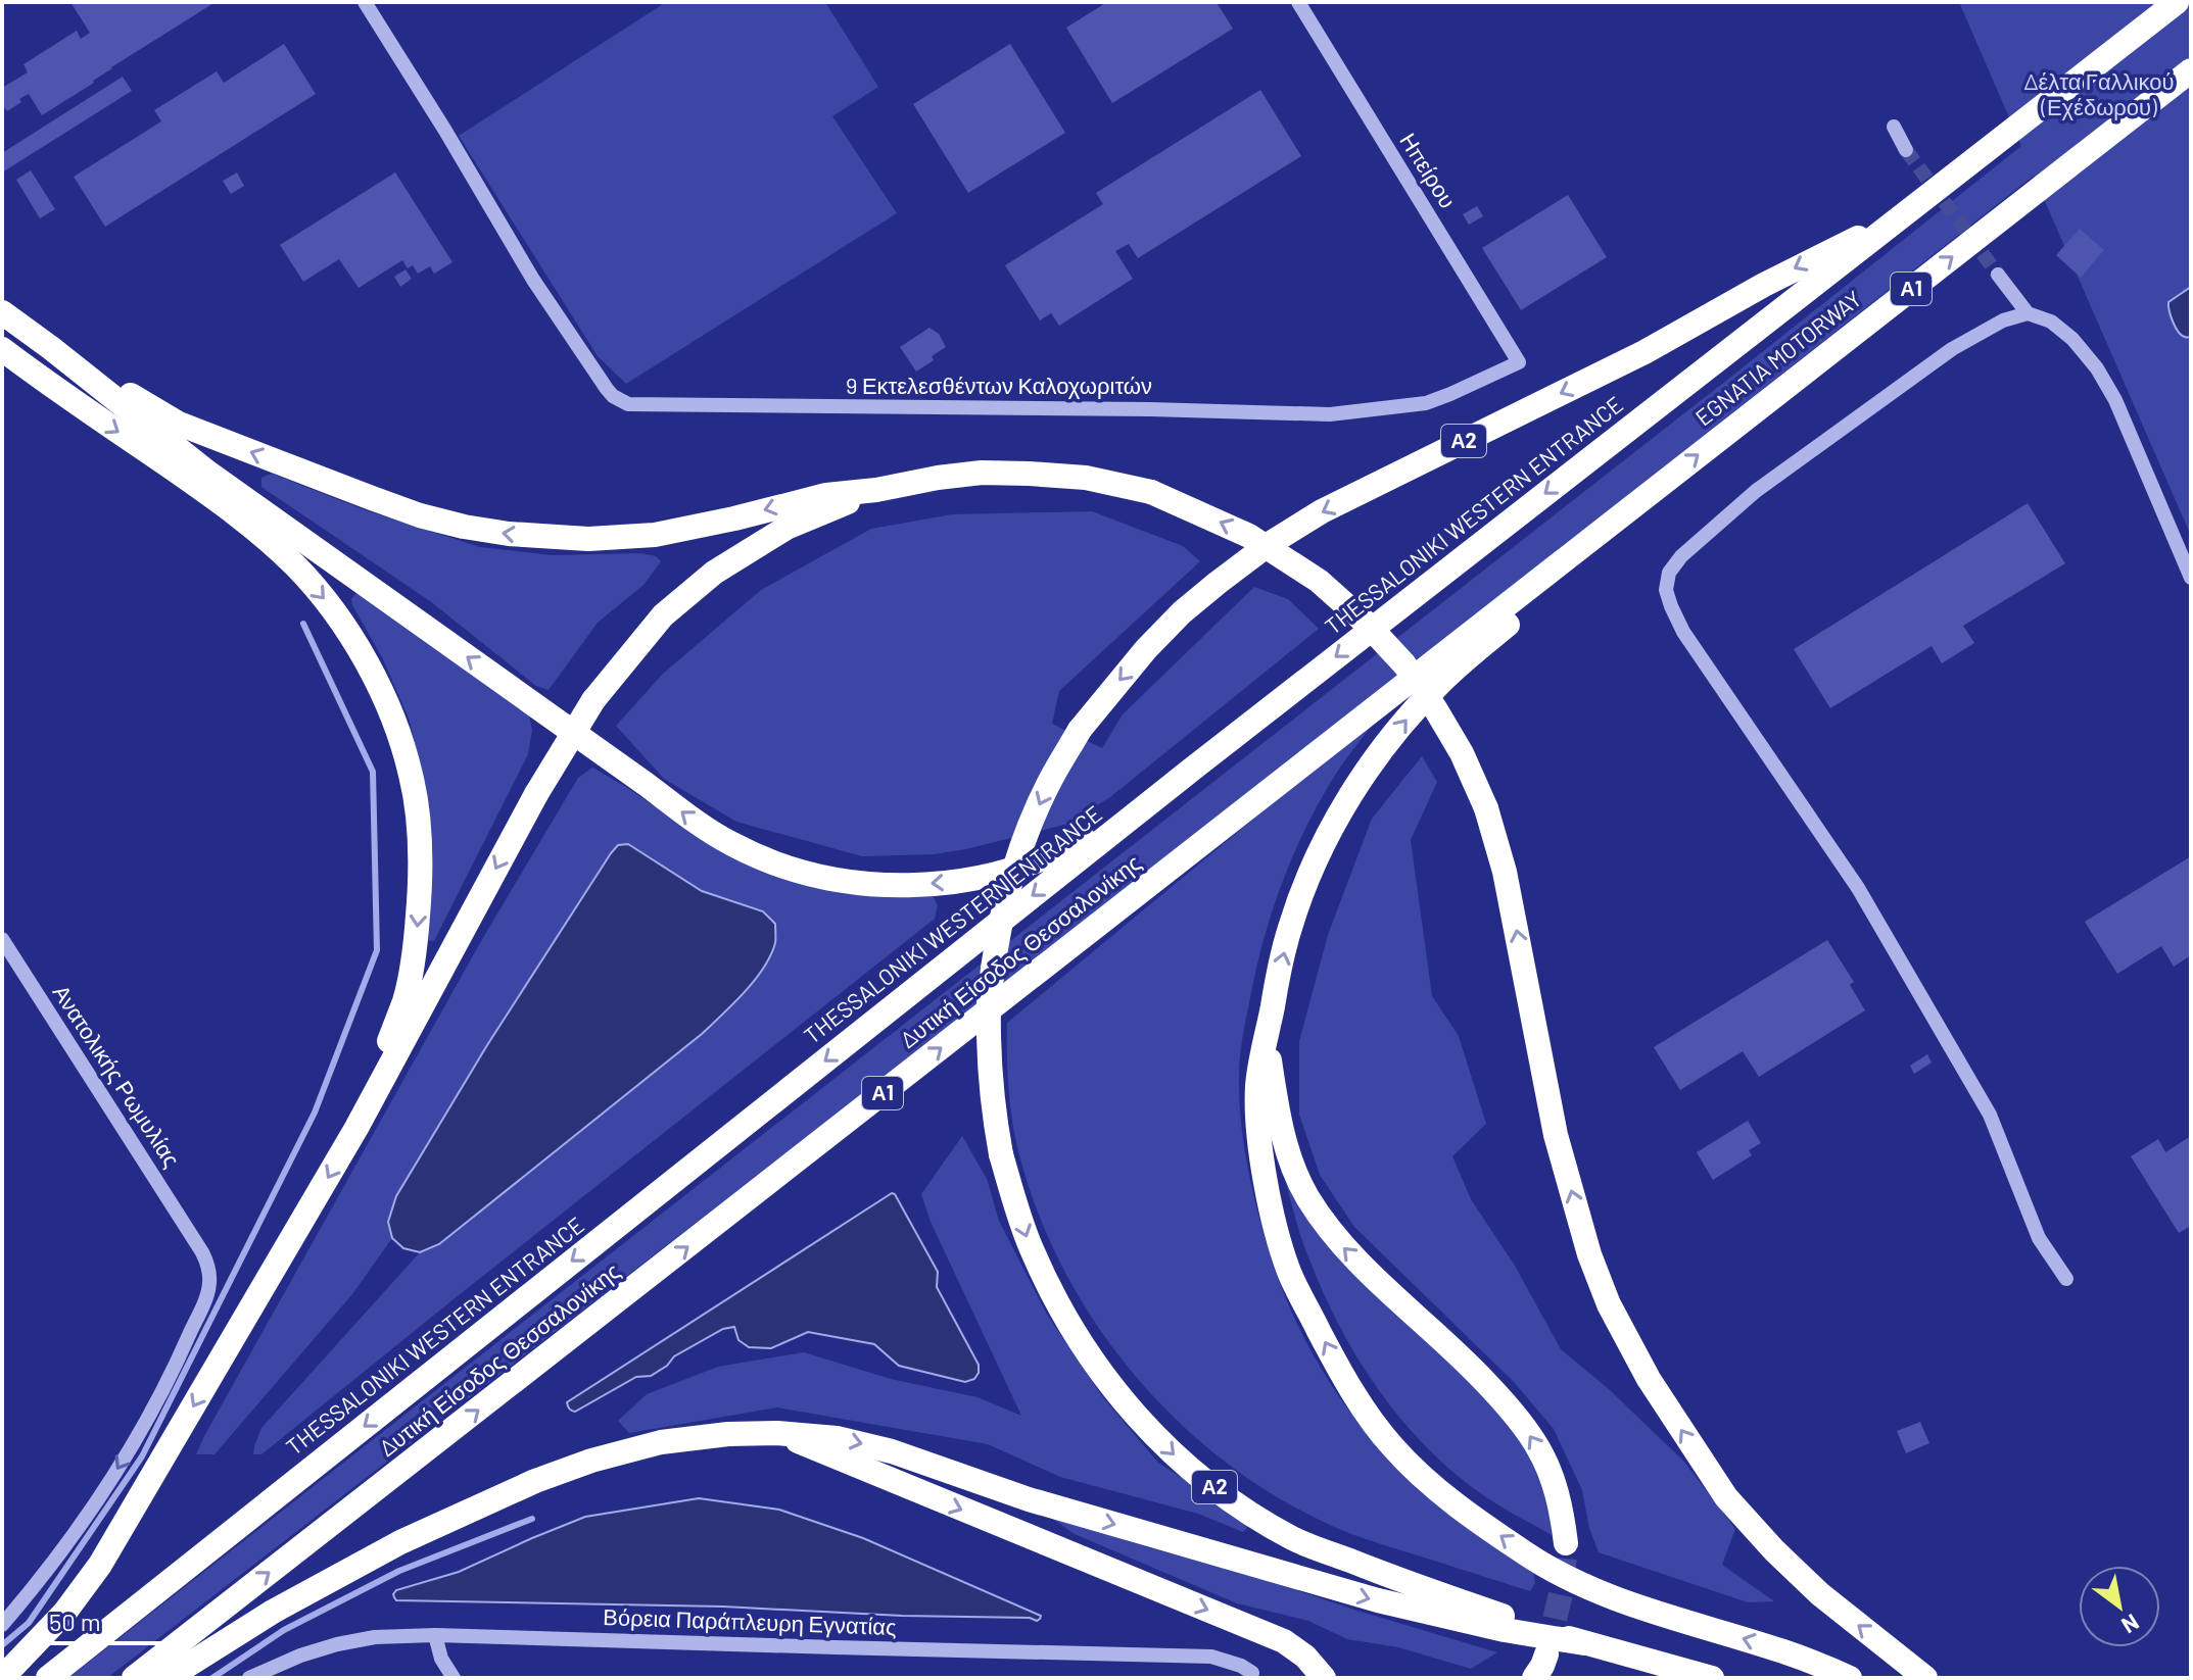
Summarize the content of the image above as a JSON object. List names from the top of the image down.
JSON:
{
  "streets": {
    "highway": [
      "Α1",
      "EGNATIA MOTORWAY",
      "Α2",
      "THESSALONIKI WESTERN ENTRANCE",
      "Δυτική Είσοδος Θεσσαλονίκης"
    ],
    "street": [
      "Ηπείρου",
      "9 Εκτελεσθέντων Καλοχωριτών",
      "Ανατολικής Ρωμυλίας",
      "Βόρεια Παράπλευρη Εγνατίας"
    ]
  },
  "crossings": [
    ["Ηπείρου", "9 Εκτελεσθέντων Καλοχωριτών"],
    ["EGNATIA MOTORWAY", "Δυτική Είσοδος Θεσσαλονίκης"],
    ["Α2", "THESSALONIKI WESTERN ENTRANCE"]
  ],
  "one_way": ["Ανατολικής Ρωμυλίας"],
  "parks": ["Δέλτα Γαλλικού (Εχέδωρου)"],
  "scale_bar": "50 m",
  "north": "bottom right"
}
